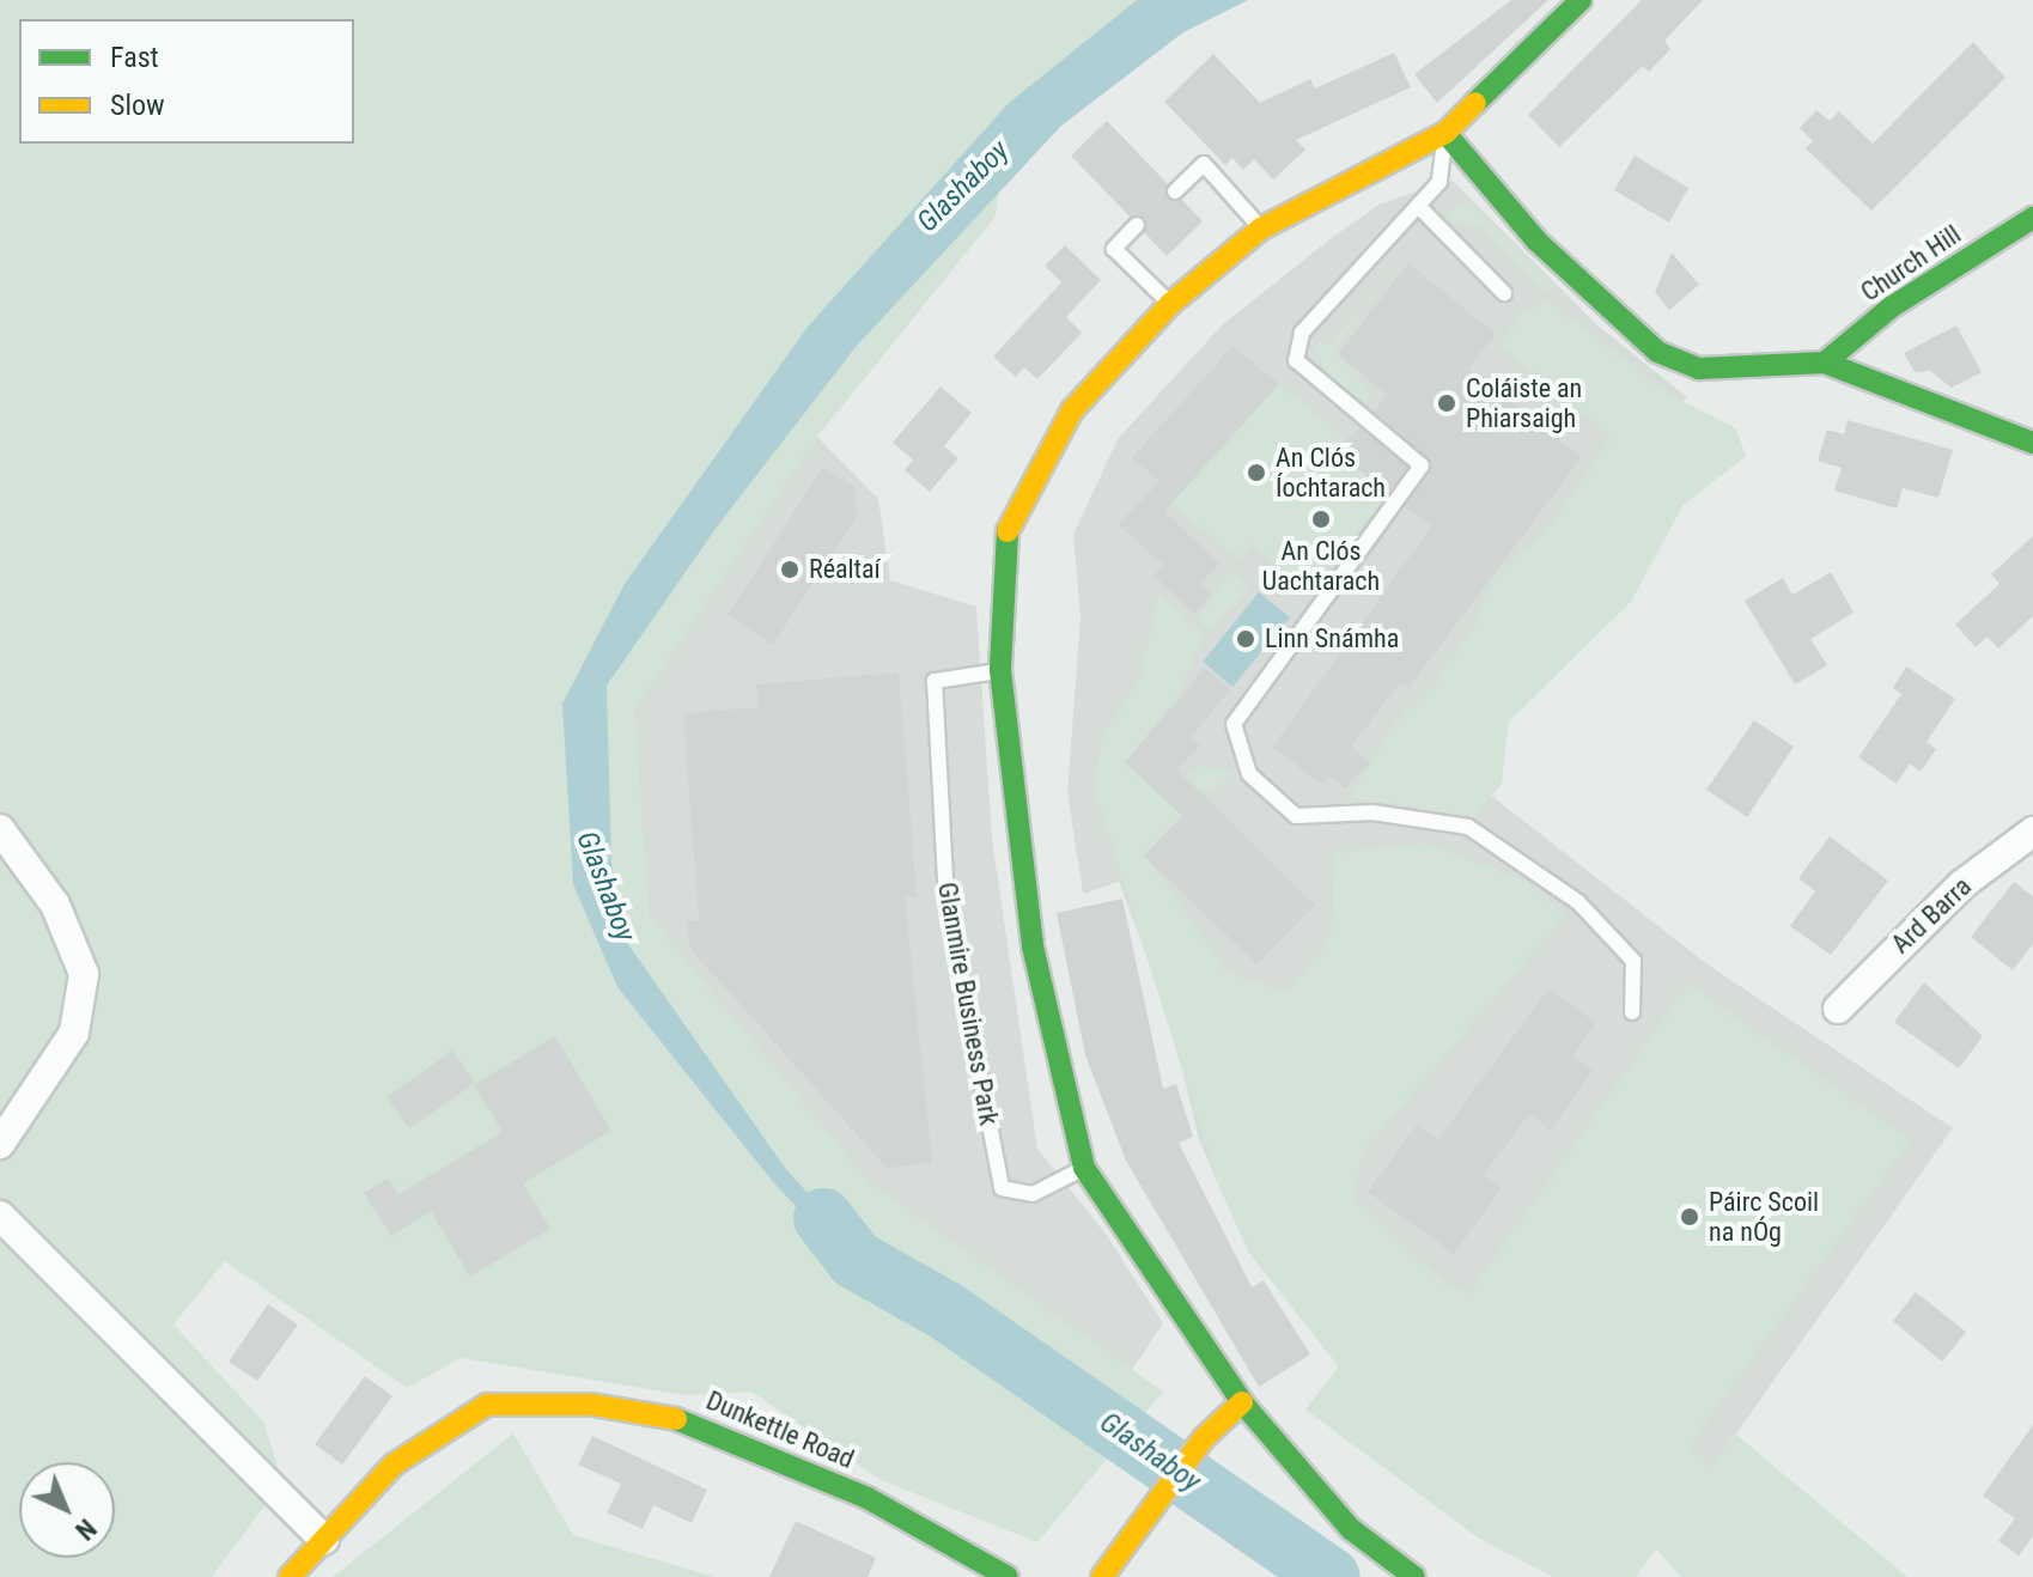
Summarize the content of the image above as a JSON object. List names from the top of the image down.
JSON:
{
  "streets": {
    "street": ["Church Hill", "Ard Barra", "Dunkettle Road"],
    "lane": ["Glanmire Business Park"]
  },
  "water": ["Glashaboy"],
  "places": [
    "Coláiste an Phiarsaigh",
    "An Clós Íochtarach",
    "An Clós Uachtarach",
    "Réaltaí",
    "Linn Snámha",
    "Páirc Scoil na nÓg"
  ],
  "legend": ["Fast", "Slow"],
  "north": "bottom right"
}
